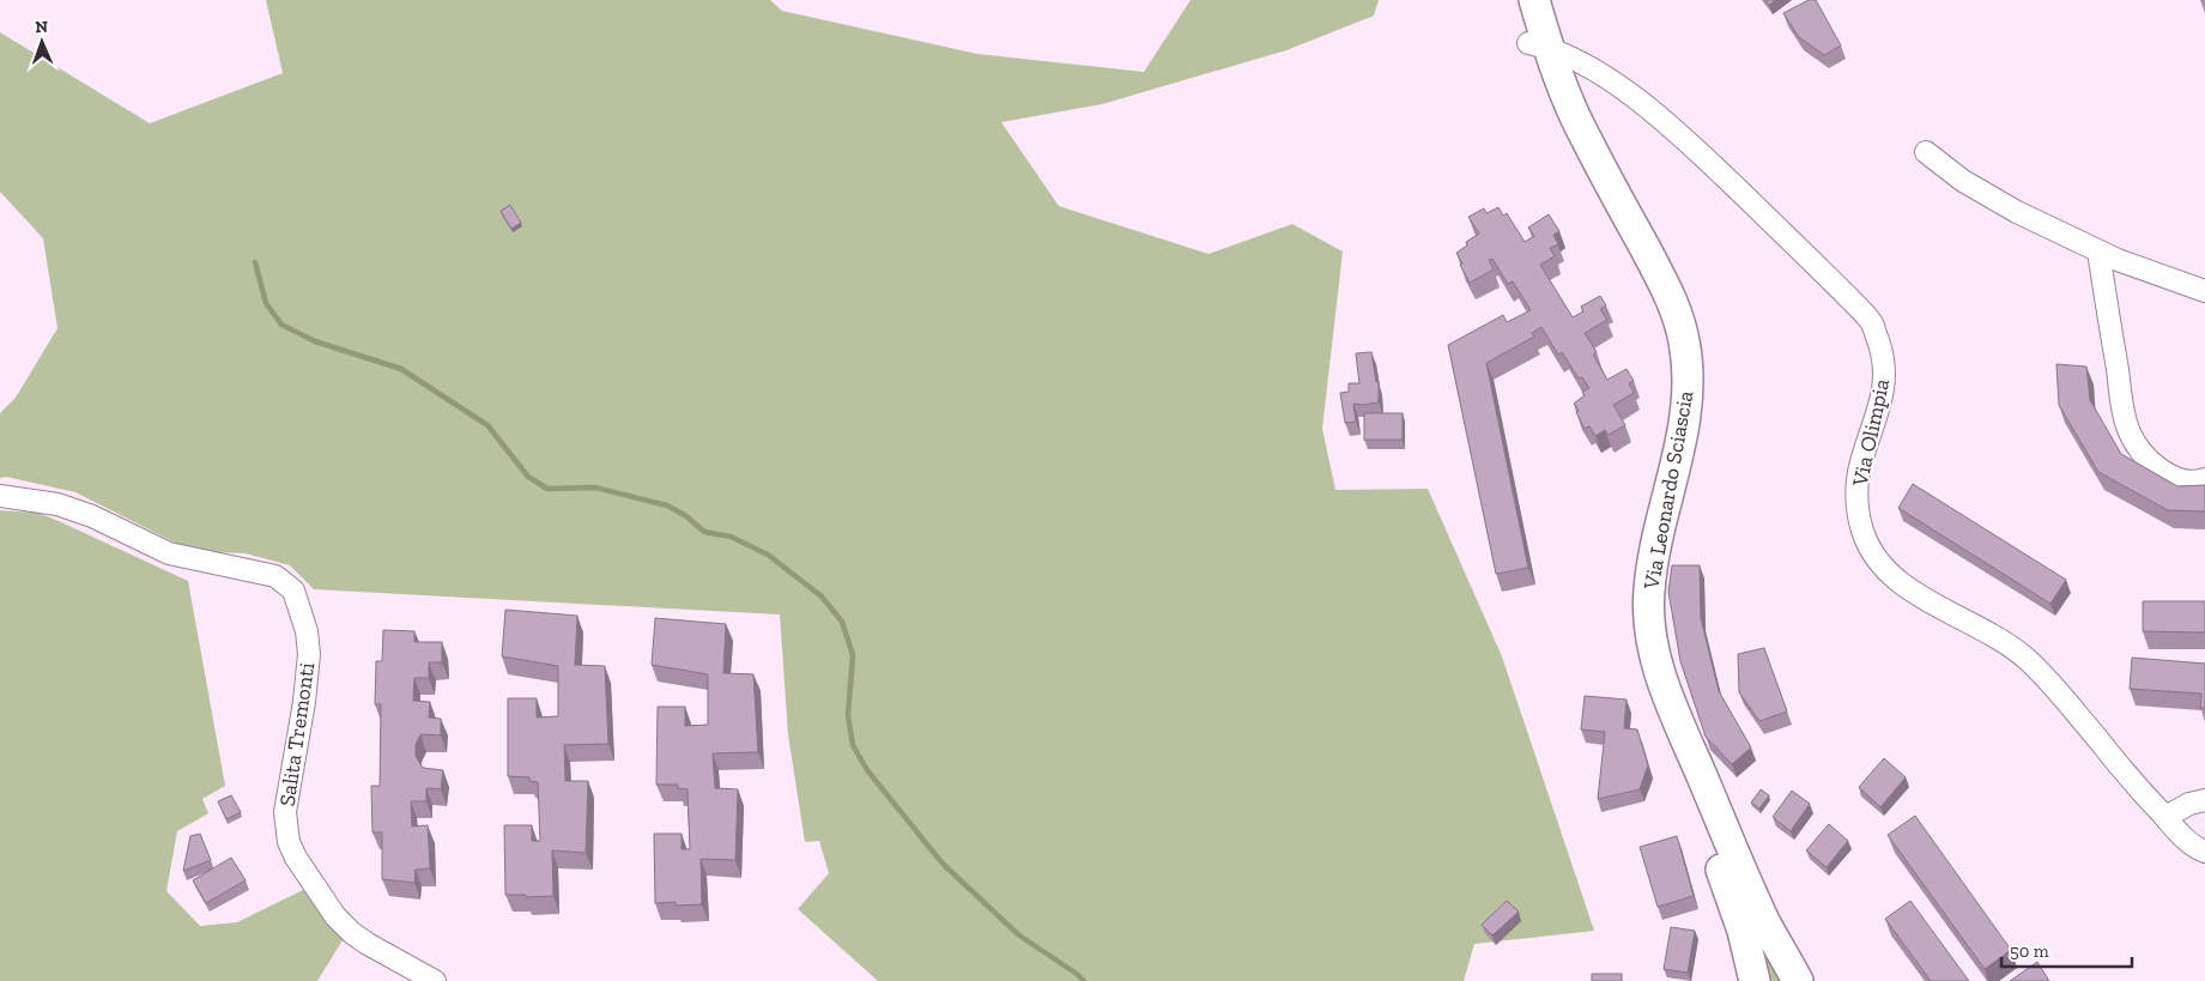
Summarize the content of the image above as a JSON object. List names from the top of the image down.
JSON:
{
  "streets": {
    "street": ["Via Olimpia", "Via Leonardo Sciascia", "Salita Tremonti"]
  },
  "crossings": [
    ["Via Olimpia", "Via Leonardo Sciascia"]
  ],
  "scale_bar": "50 m",
  "north": "top"
}
